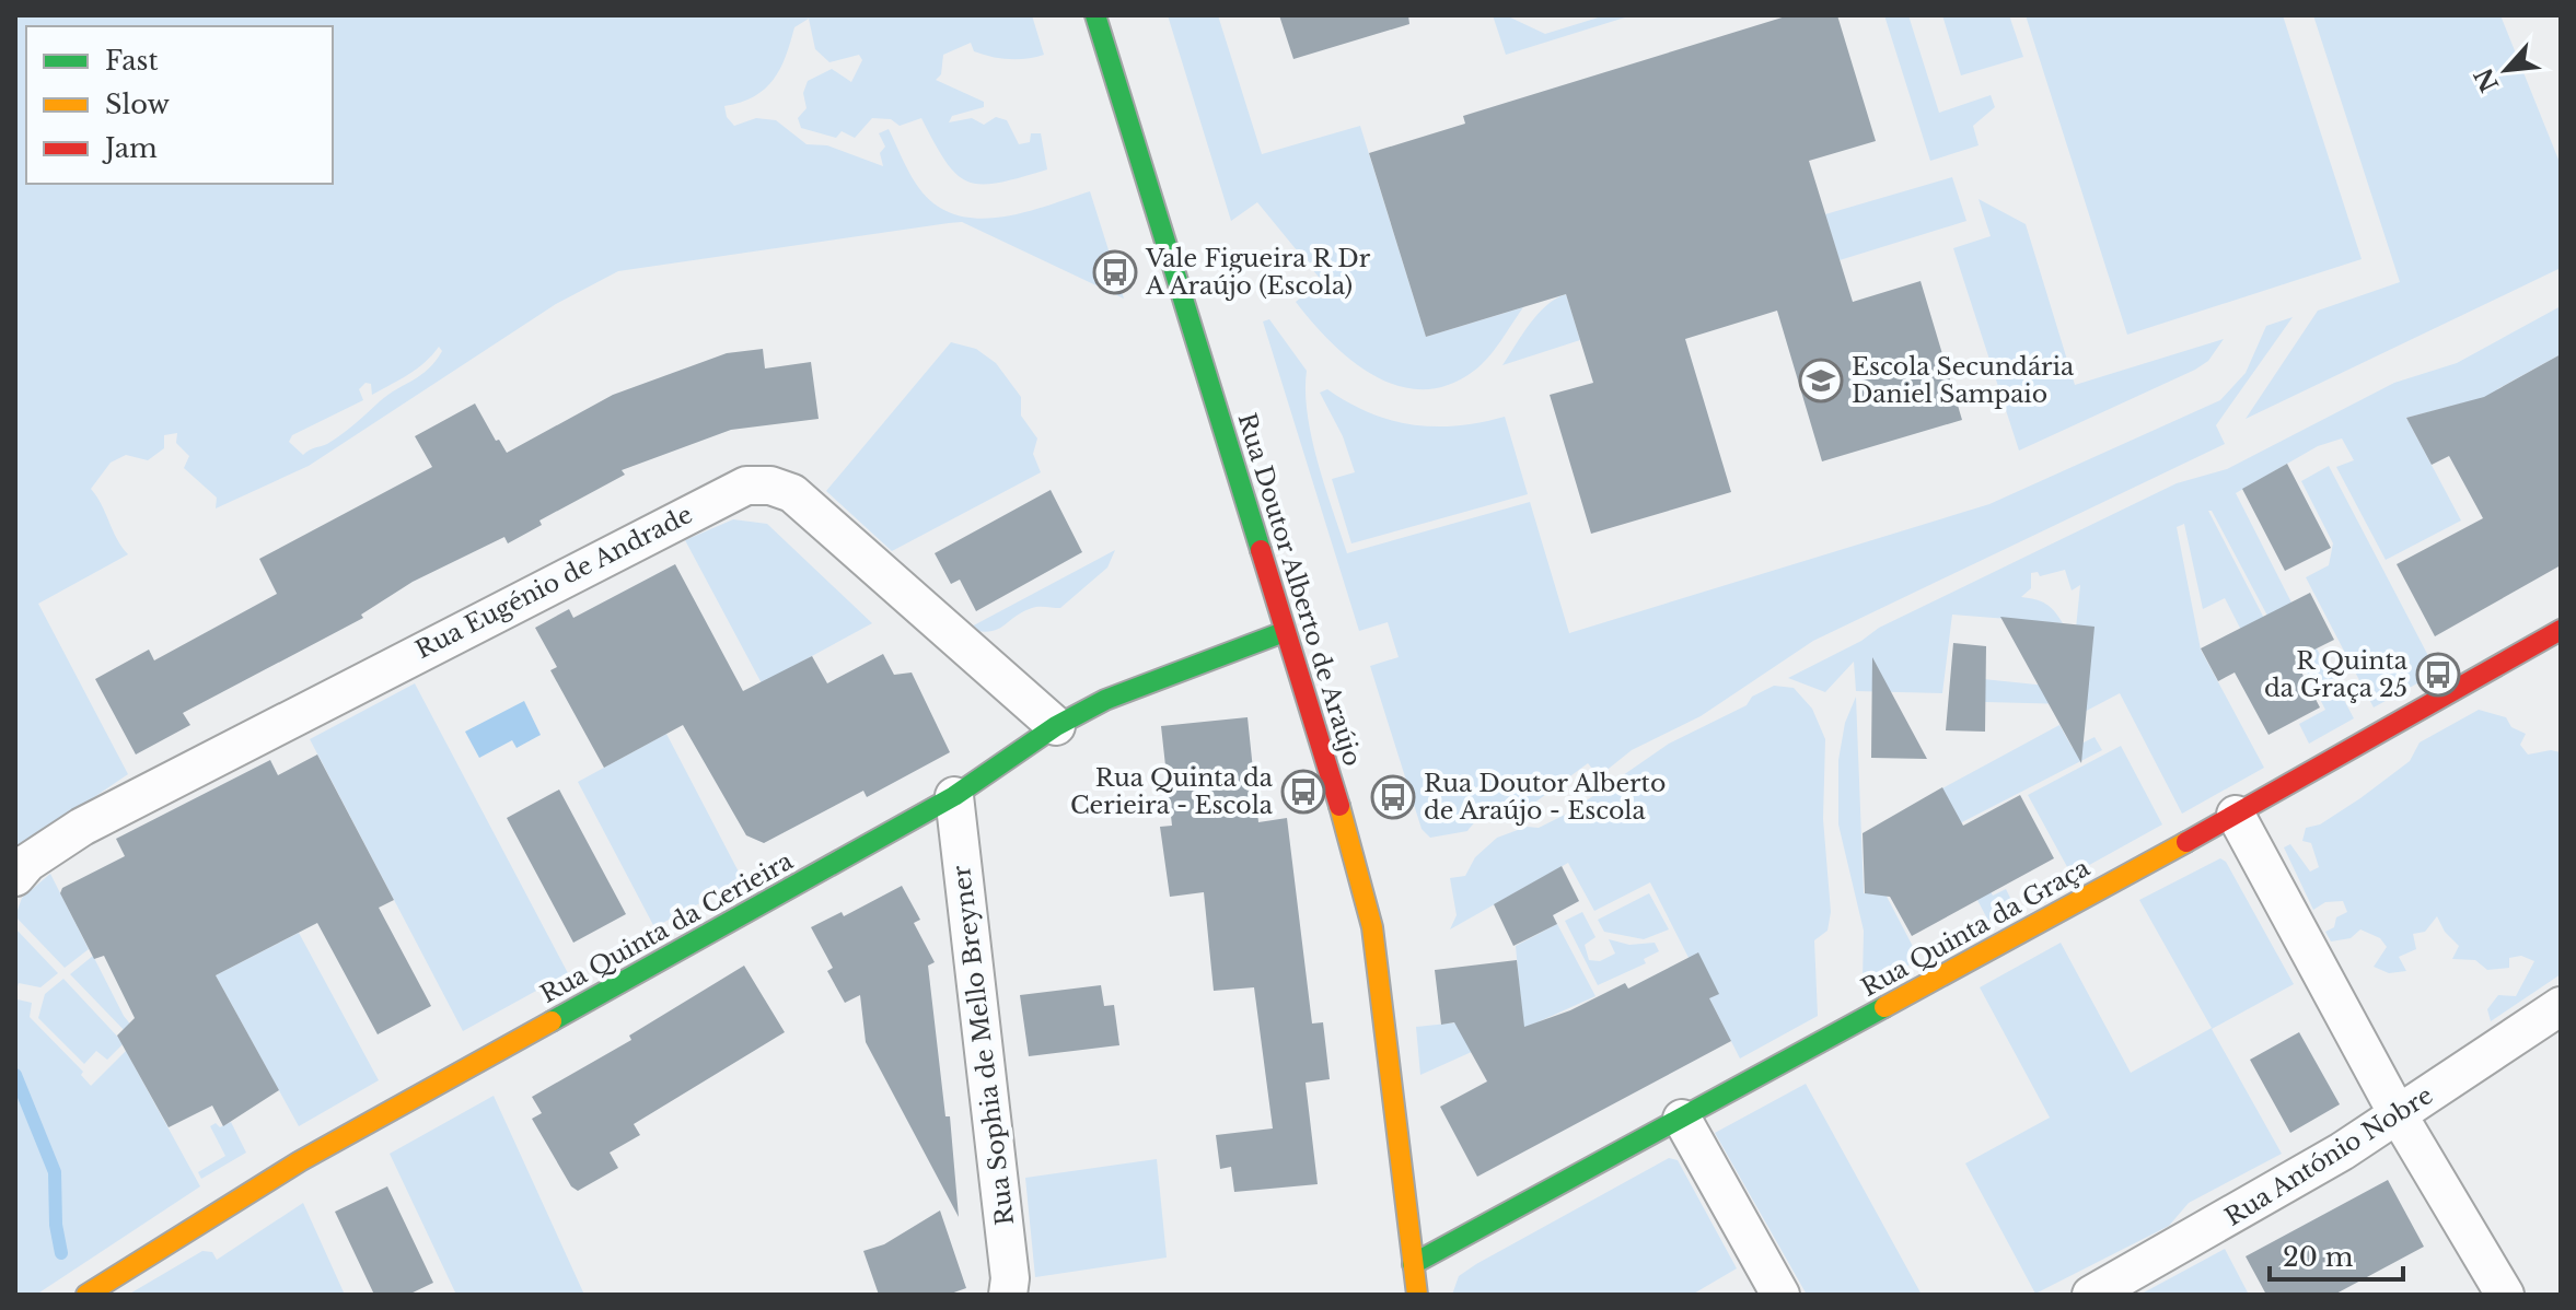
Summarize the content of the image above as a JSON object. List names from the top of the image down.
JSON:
{
  "streets": {
    "street": [
      "Rua Eugénio de Andrade",
      "Rua Doutor Alberto de Araújo",
      "Rua Quinta da Cerieira",
      "Rua Quinta da Graça",
      "Rua Sophia de Mello Breyner",
      "Rua António Nobre"
    ]
  },
  "crossings": [
    ["Rua Eugénio de Andrade", "Rua Quinta da Cerieira"],
    ["Rua Doutor Alberto de Araújo", "Rua Quinta da Cerieira"],
    ["Rua Doutor Alberto de Araújo", "Rua Quinta da Graça"],
    ["Rua Quinta da Cerieira", "Rua Sophia de Mello Breyner"]
  ],
  "places": {
    "bus stop": [
      "Vale Figueira R Dr A Araújo (Escola)",
      "R Quinta da Graça 25",
      "Rua Quinta da Cerieira - Escola",
      "Rua Doutor Alberto de Araújo - Escola"
    ],
    "school or university": ["Escola Secundária Daniel Sampaio"]
  },
  "legend": ["Fast", "Slow", "Jam"],
  "scale_bar": "20 m",
  "north": "bottom left"
}
